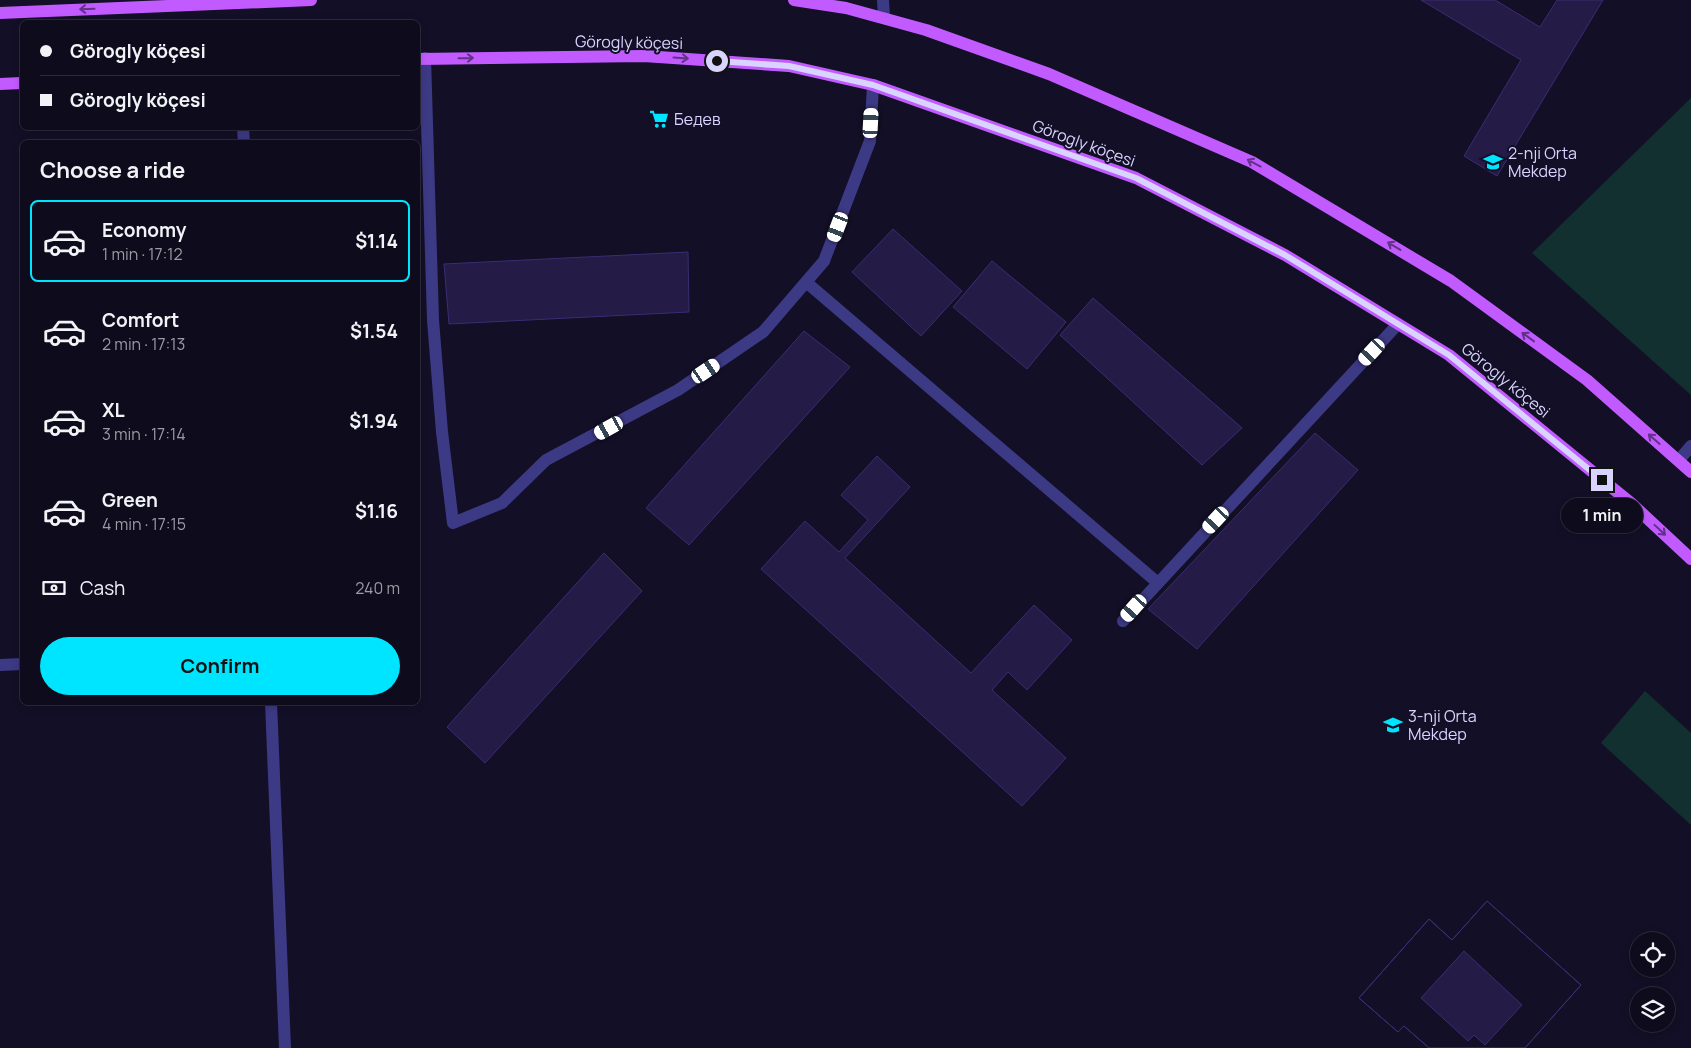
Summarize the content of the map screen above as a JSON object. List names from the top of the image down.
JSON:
{
  "streets": {
    "main road": ["Görogly köçesi"]
  },
  "places": {
    "supermarket": ["Бедев"],
    "school or university": ["2-nji Orta Mekdep", "3-nji Orta Mekdep"]
  },
  "page": {
    "banner": ["Görogly köçesi", "Görogly köçesi"],
    "heading": "Choose a ride",
    "list": [
      {
        "name": "Economy",
        "note": "1 min · 17:12",
        "value": "$1.14"
      },
      {
        "name": "Comfort",
        "note": "2 min · 17:13",
        "value": "$1.54"
      },
      {
        "name": "XL",
        "note": "3 min · 17:14",
        "value": "$1.94"
      },
      {
        "name": "Green",
        "note": "4 min · 17:15",
        "value": "$1.16"
      }
    ],
    "bubble": "1 min",
    "pay": ["Cash", "240 m"],
    "buttons": "Confirm"
  }
}
